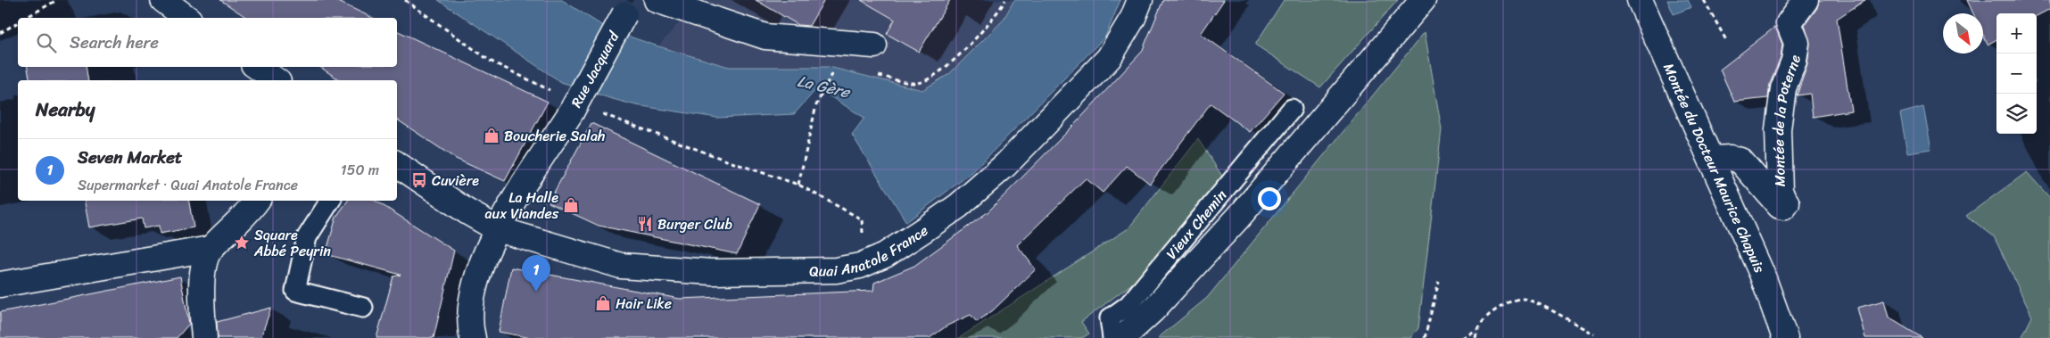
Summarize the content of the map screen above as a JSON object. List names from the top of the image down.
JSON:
{
  "streets": {
    "street": [
      "Rue Jacquard",
      "Montée de la Poterne",
      "Montée du Docteur Maurice Chapuis",
      "Quai Anatole France"
    ],
    "lane": ["Vieux Chemin"]
  },
  "crossings": [
    ["Rue Jacquard", "Quai Anatole France"],
    ["Montée de la Poterne", "Montée du Docteur Maurice Chapuis"]
  ],
  "water": ["La Gère"],
  "places": {
    "shop": ["Boucherie Salah", "La Halle aux Viandes", "Hair Like"],
    "bus stop": ["Cuvière"],
    "restaurant": ["Burger Club"],
    "place": ["Square Abbé Peyrin"]
  },
  "north": "bottom right",
  "page": {
    "map_buttons": ["+", "−"],
    "search": "Search here",
    "heading": "Nearby",
    "list": [
      {
        "mark": "1",
        "name": "Seven Market",
        "note": "Supermarket · Quai Anatole France",
        "value": "150 m"
      }
    ],
    "pins": "1"
  }
}
